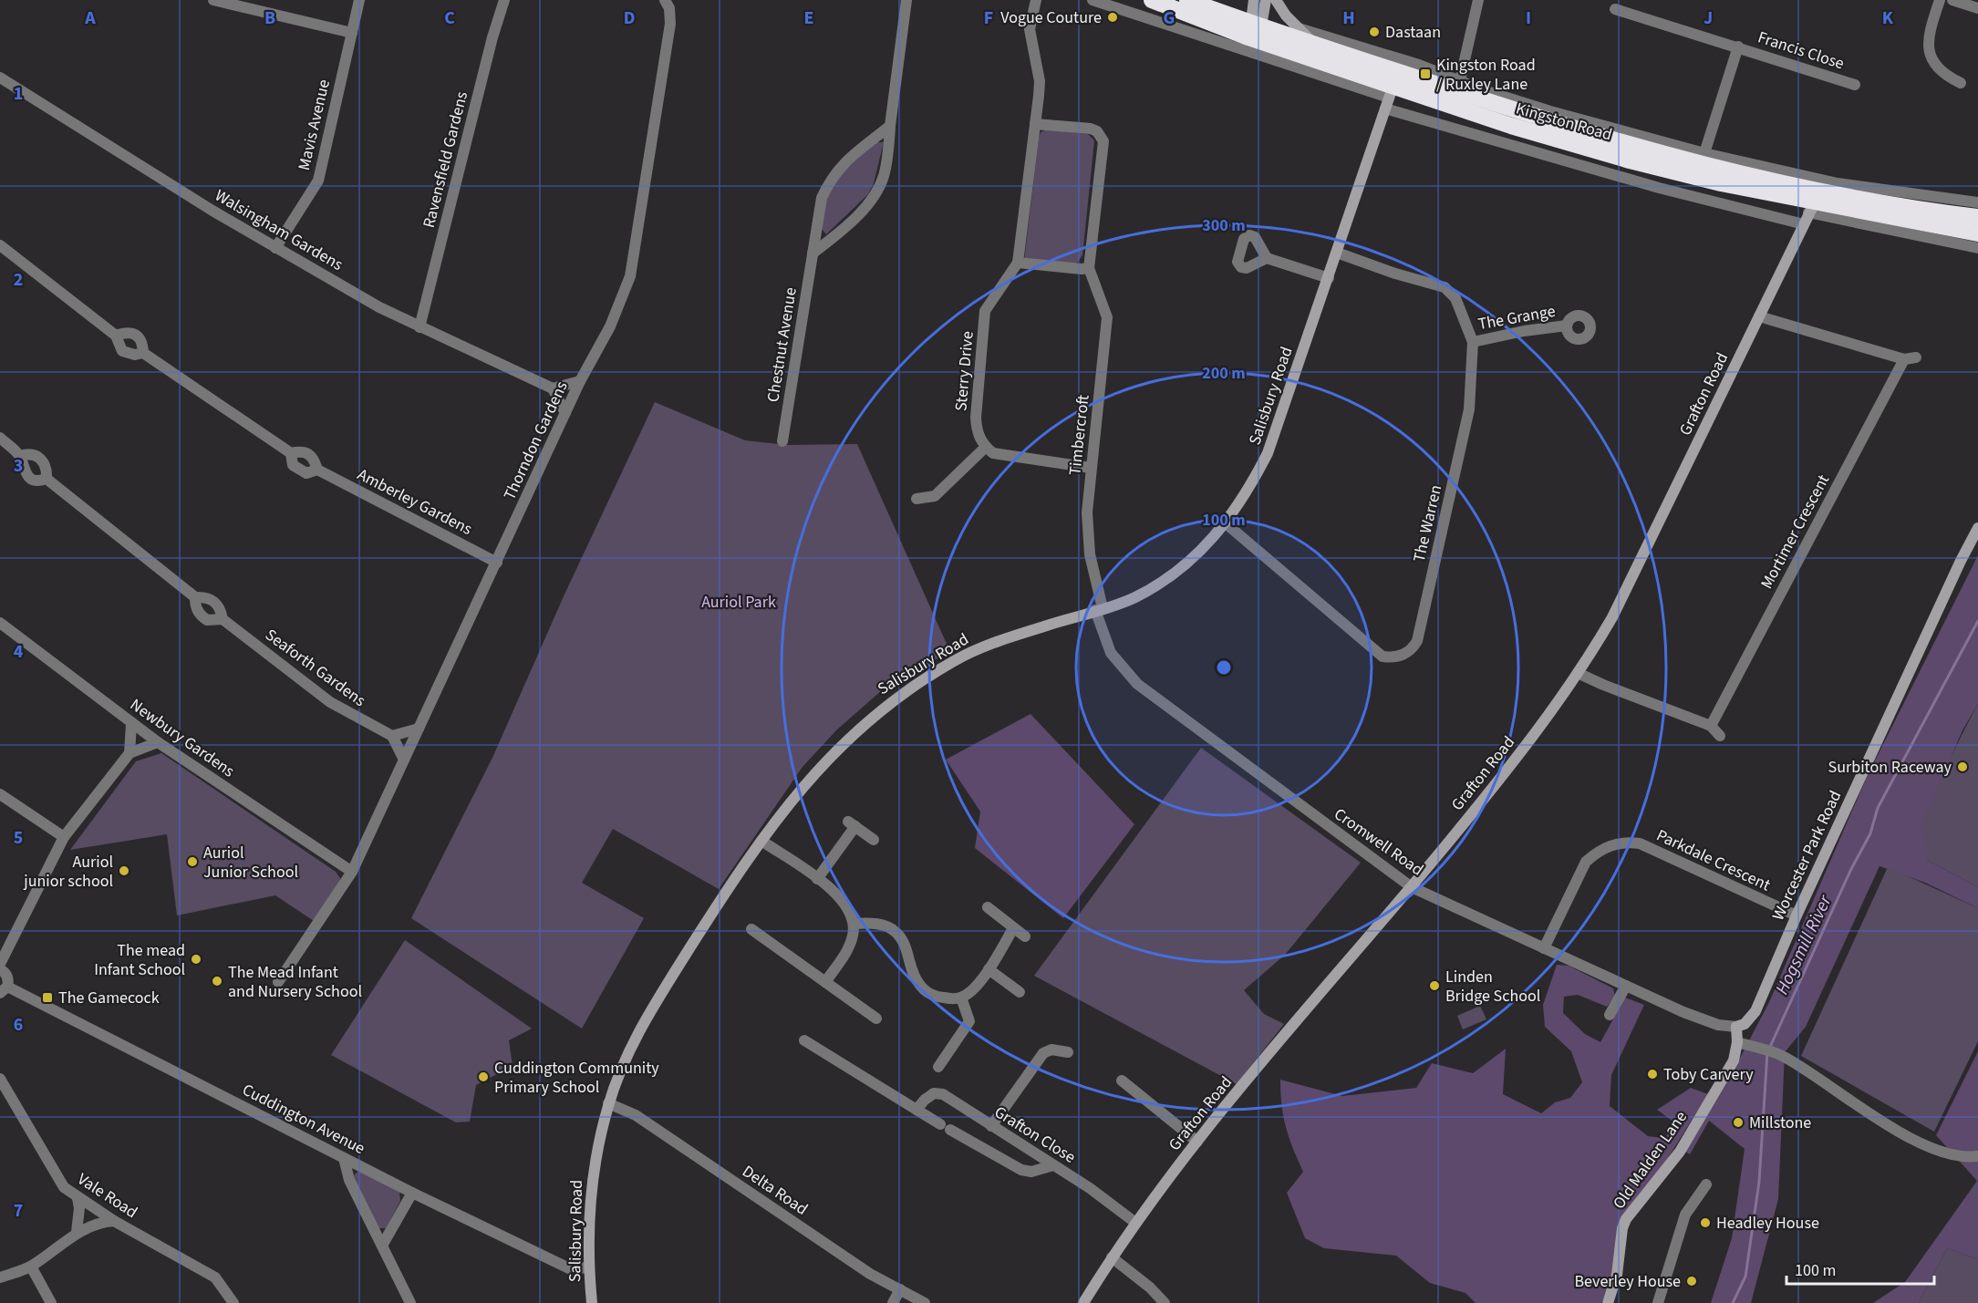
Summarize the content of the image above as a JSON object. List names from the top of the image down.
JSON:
{
  "streets": {
    "highway": ["Kingston Road"],
    "street": [
      "Francis Close",
      "Mavis Avenue",
      "Ravensfield Gardens",
      "Walsingham Gardens",
      "The Grange",
      "Chestnut Avenue",
      "Sterry Drive",
      "Grafton Road",
      "Salisbury Road",
      "Timbercroft",
      "Thorndon Gardens",
      "Amberley Gardens",
      "The Warren",
      "Mortimer Crescent",
      "Seaforth Gardens",
      "Newbury Gardens",
      "Cromwell Road",
      "Worcester Park Road",
      "Parkdale Crescent",
      "Cuddington Avenue",
      "Grafton Close",
      "Old Malden Lane",
      "Delta Road",
      "Vale Road"
    ]
  },
  "crossings": [
    ["Francis Close", "Kingston Road"],
    ["Kingston Road", "Grafton Road"],
    ["Kingston Road", "Salisbury Road"],
    ["Mavis Avenue", "Walsingham Gardens"],
    ["Ravensfield Gardens", "Walsingham Gardens"],
    ["The Grange", "The Warren"],
    ["Grafton Road", "Cromwell Road"],
    ["Grafton Road", "Grafton Close"],
    ["Salisbury Road", "Timbercroft"],
    ["Salisbury Road", "The Warren"],
    ["Salisbury Road", "Cromwell Road"],
    ["Salisbury Road", "Cuddington Avenue"],
    ["Salisbury Road", "Delta Road"],
    ["Timbercroft", "Cromwell Road"],
    ["Thorndon Gardens", "Amberley Gardens"],
    ["Thorndon Gardens", "Newbury Gardens"],
    ["Cromwell Road", "Worcester Park Road"],
    ["Cromwell Road", "Parkdale Crescent"],
    ["Worcester Park Road", "Parkdale Crescent"]
  ],
  "water": ["Hogsmill River"],
  "parks": ["Auriol Park"],
  "places": {
    "other": [
      "Vogue Couture",
      "Dastaan",
      "Surbiton Raceway",
      "Auriol Junior School",
      "Auriol junior school",
      "The mead Infant School",
      "The Mead Infant and Nursery School",
      "Linden Bridge School",
      "Toby Carvery",
      "Cuddington Community Primary School",
      "Millstone",
      "Headley House",
      "Beverley House"
    ],
    "transit": ["Kingston Road / Ruxley Lane", "The Gamecock"]
  },
  "scale_bar": "100 m",
  "grid": {
    "columns": [
      "A",
      "B",
      "C",
      "D",
      "E",
      "F",
      "G",
      "H",
      "I",
      "J",
      "K"
    ],
    "rows": [
      "1",
      "2",
      "3",
      "4",
      "5",
      "6",
      "7"
    ]
  },
  "rings": ["300 m", "200 m", "100 m"]
}
